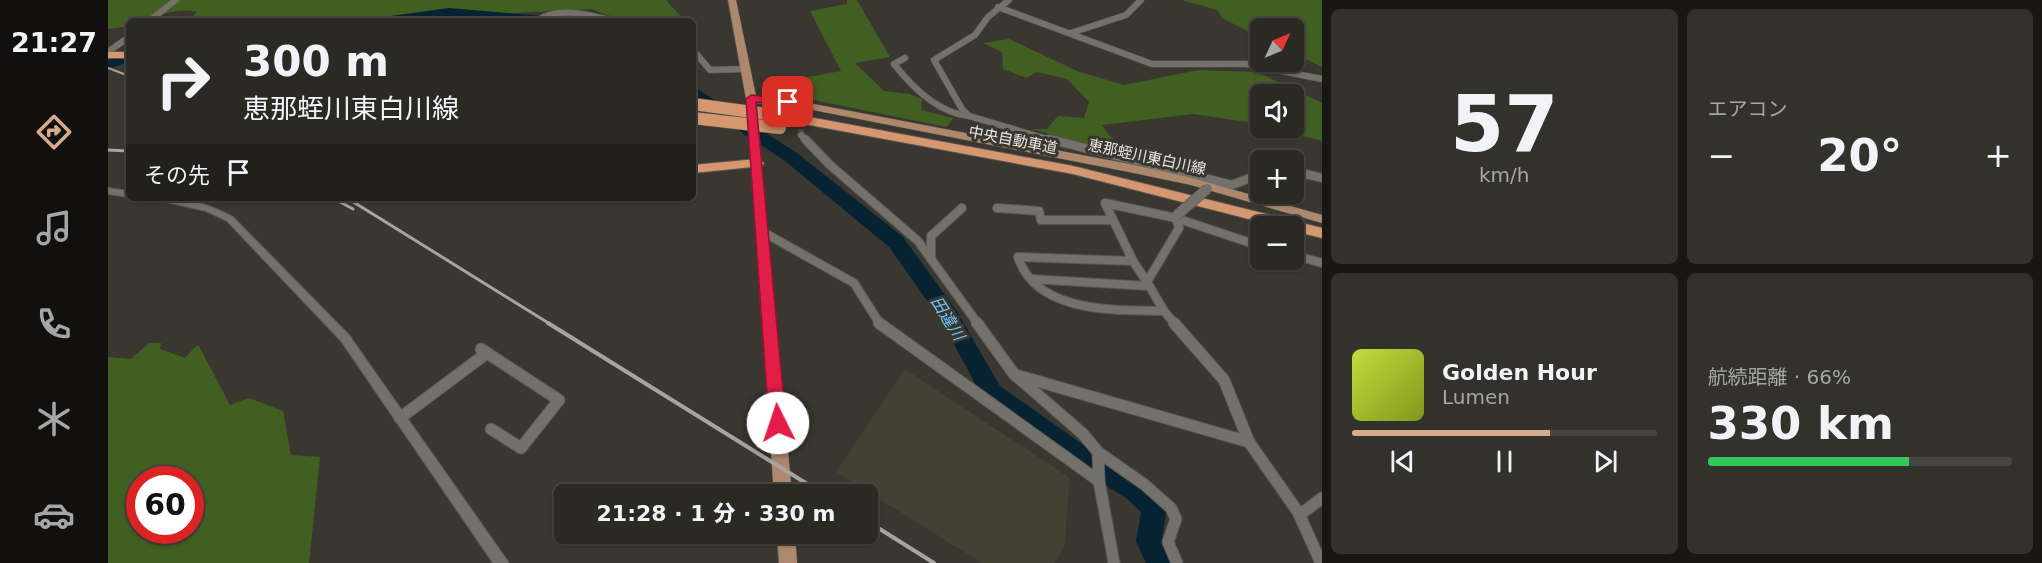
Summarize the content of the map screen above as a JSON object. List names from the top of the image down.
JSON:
{
  "streets": {
    "highway": ["中央自動車道"],
    "main road": ["恵那蛭川東白川線"]
  },
  "water": ["田違川"],
  "north": "top right",
  "page": {
    "tabs": "21:27",
    "tile": [
      ["57", "km/h"],
      "エアコン",
      ["航続距離 · 66%", "330 km"]
    ],
    "map_buttons": ["+", "−"],
    "turn": ["300 m", "恵那蛭川東白川線"],
    "heat": ["−", "20°", "+"],
    "then": "その先",
    "song": ["Golden Hour", "Lumen"],
    "limit": "60",
    "trip": "21:28 · 1 分 · 330 m"
  }
}
